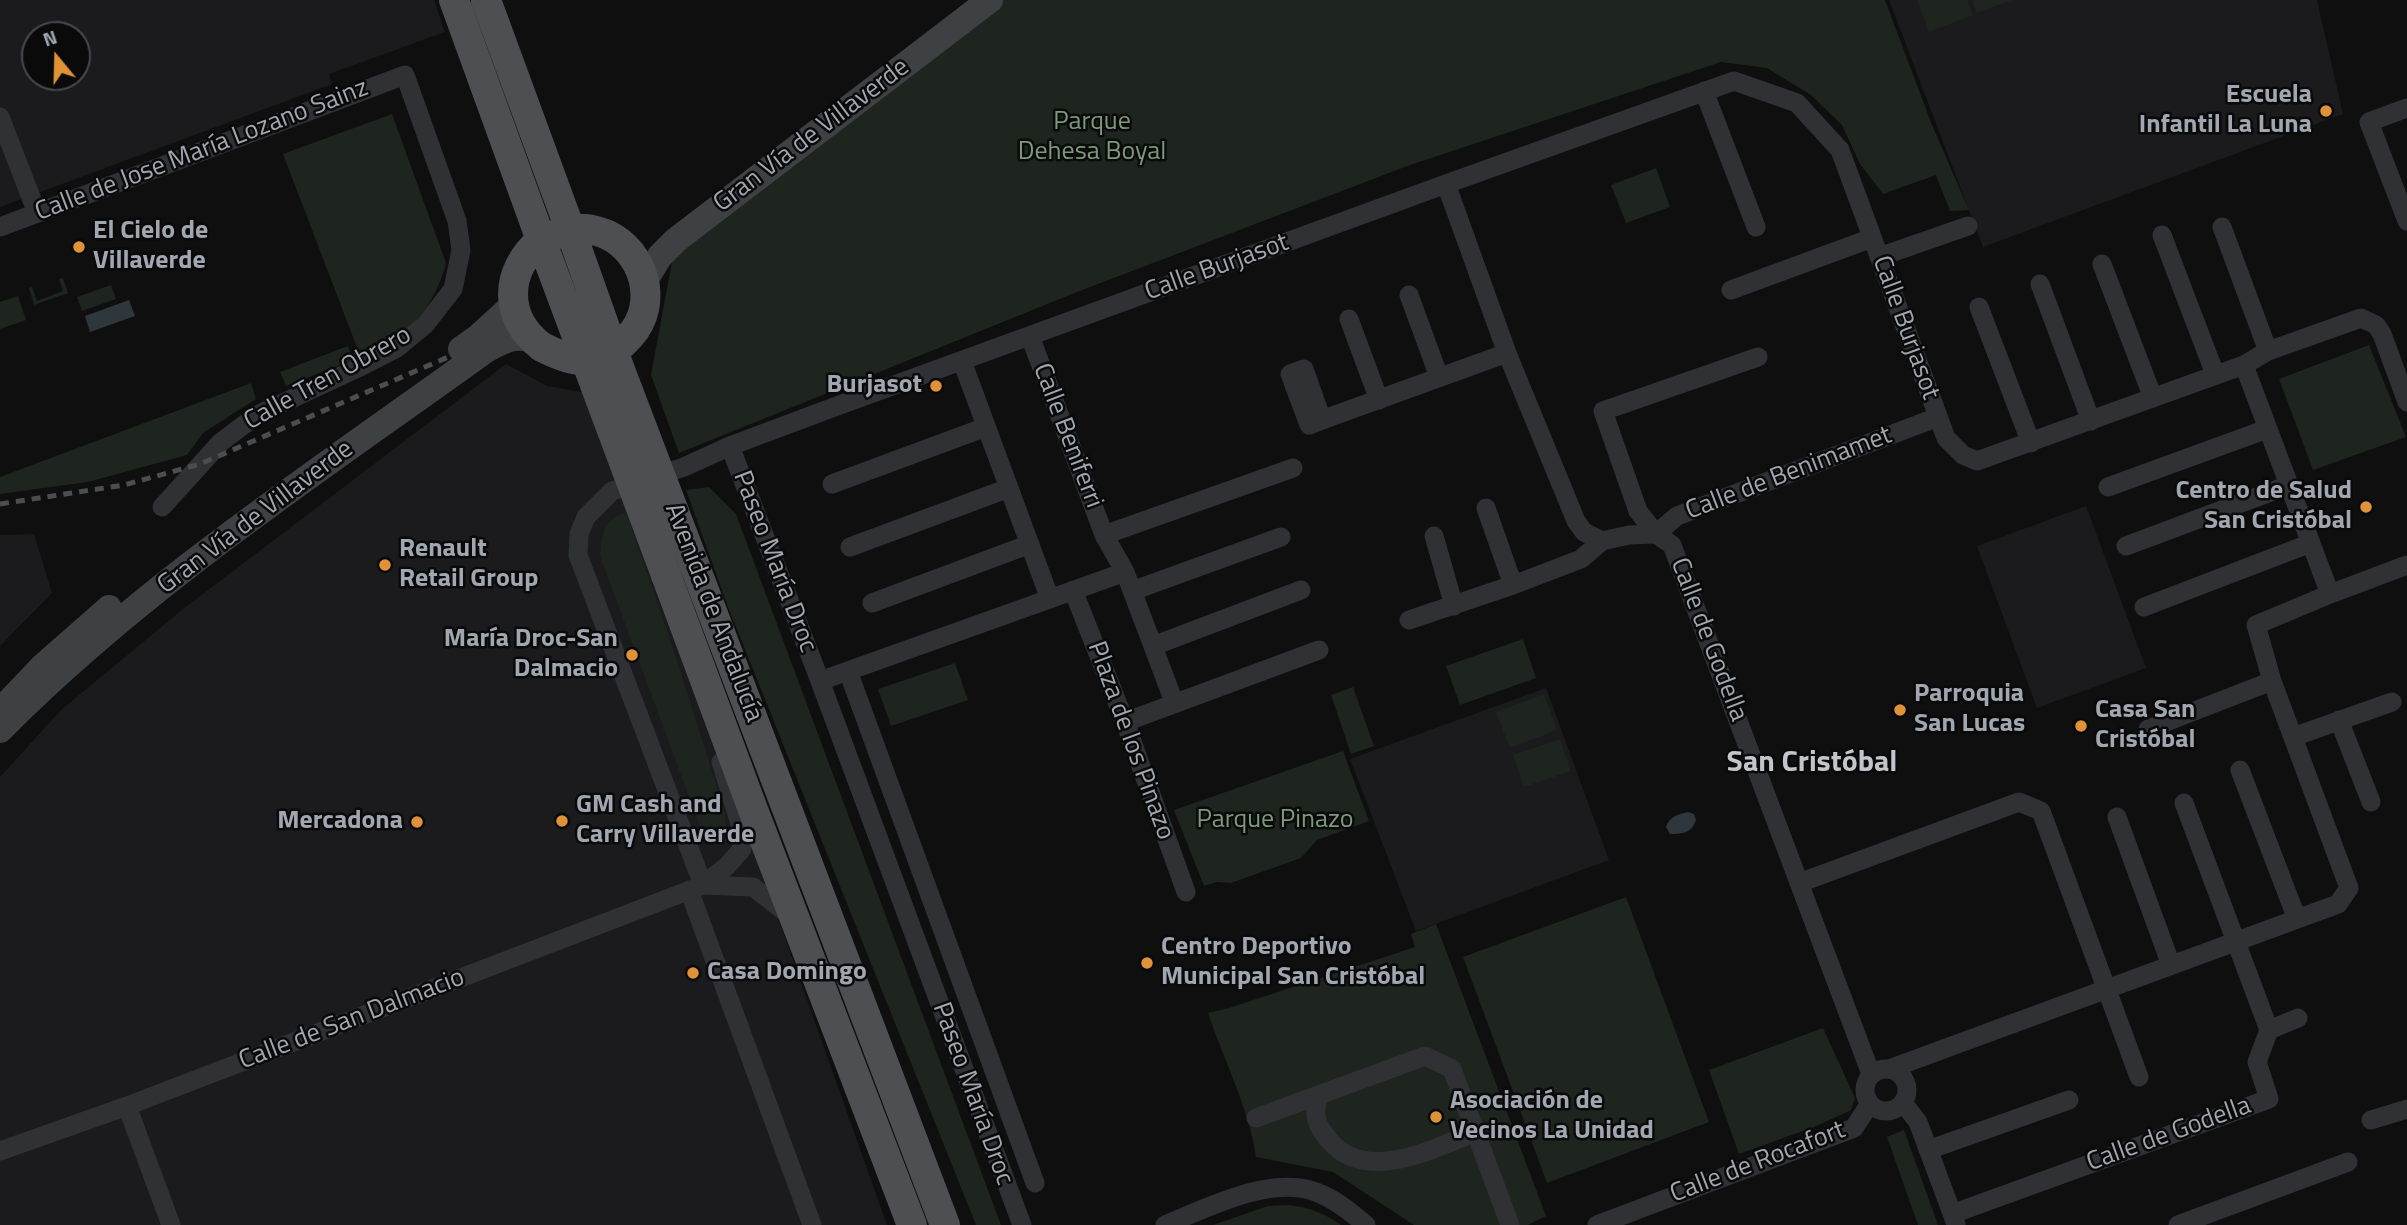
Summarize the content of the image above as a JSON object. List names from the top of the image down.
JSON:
{
  "streets": {
    "main road": ["Avenida de Andalucía"],
    "street": [
      "Gran Vía de Villaverde",
      "Calle de Jose María Lozano Sainz",
      "Calle Burjasot",
      "Calle Tren Obrero",
      "Calle Beniferri",
      "Calle de Benimamet",
      "Paseo María Droc",
      "Calle de Godella",
      "Plaza de los Pinazo",
      "Calle de San Dalmacio",
      "Calle de Rocafort"
    ]
  },
  "crossings": [
    ["Calle de Jose María Lozano Sainz", "Calle Tren Obrero"],
    ["Calle Burjasot", "Calle Beniferri"],
    ["Calle Burjasot", "Calle de Benimamet"],
    ["Calle Burjasot", "Paseo María Droc"],
    ["Calle de Benimamet", "Calle de Godella"],
    ["Paseo María Droc", "Calle de San Dalmacio"],
    ["Avenida de Andalucía", "Calle de San Dalmacio"],
    ["Calle de Godella", "Calle de Rocafort"]
  ],
  "districts": ["San Cristóbal"],
  "parks": ["Parque Dehesa Boyal", "Parque Pinazo"],
  "places": [
    "Escuela Infantil La Luna",
    "El Cielo de Villaverde",
    "Burjasot",
    "Centro de Salud San Cristóbal",
    "Renault Retail Group",
    "María Droc-San Dalmacio",
    "Parroquia San Lucas",
    "Casa San Cristóbal",
    "GM Cash and Carry Villaverde",
    "Mercadona",
    "Centro Deportivo Municipal San Cristóbal",
    "Casa Domingo",
    "Asociación de Vecinos La Unidad"
  ],
  "north": "top"
}
